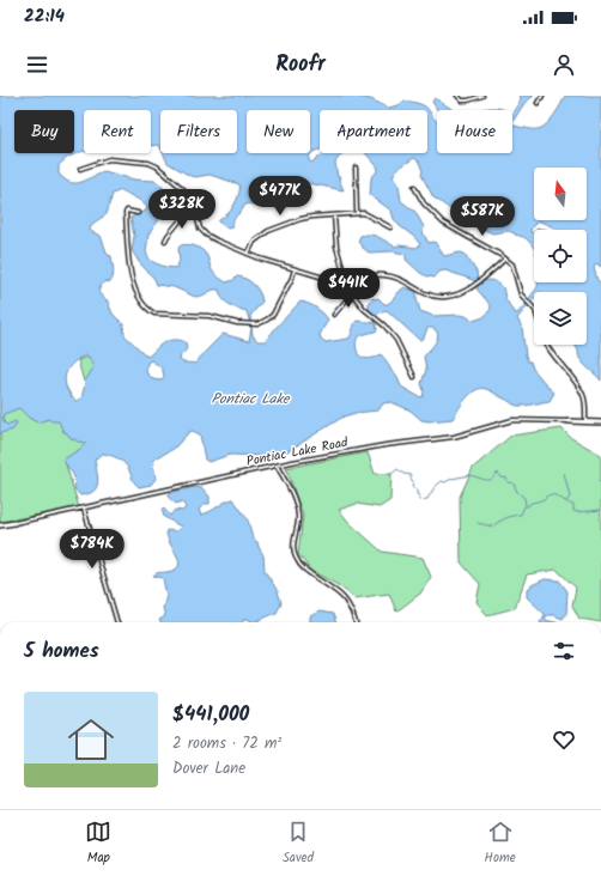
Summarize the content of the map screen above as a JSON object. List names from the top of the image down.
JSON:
{
  "streets": {
    "street": ["Pontiac Lake Road"]
  },
  "water": ["Pontiac Lake"],
  "north": "top",
  "page": {
    "status": "22:14",
    "header": "Roofr",
    "chip": [
      "Buy",
      "Rent",
      "Filters",
      "New",
      "Apartment",
      "House"
    ],
    "price": [
      "$477K",
      "$328K",
      "$587K",
      "$441K",
      "$784K"
    ],
    "heading": "5 homes",
    "list": [
      {
        "name": "$441,000",
        "note": "2 rooms · 72 m² · Dover Lane"
      }
    ],
    "tabs": ["Map", "Saved", "Home"]
  }
}
